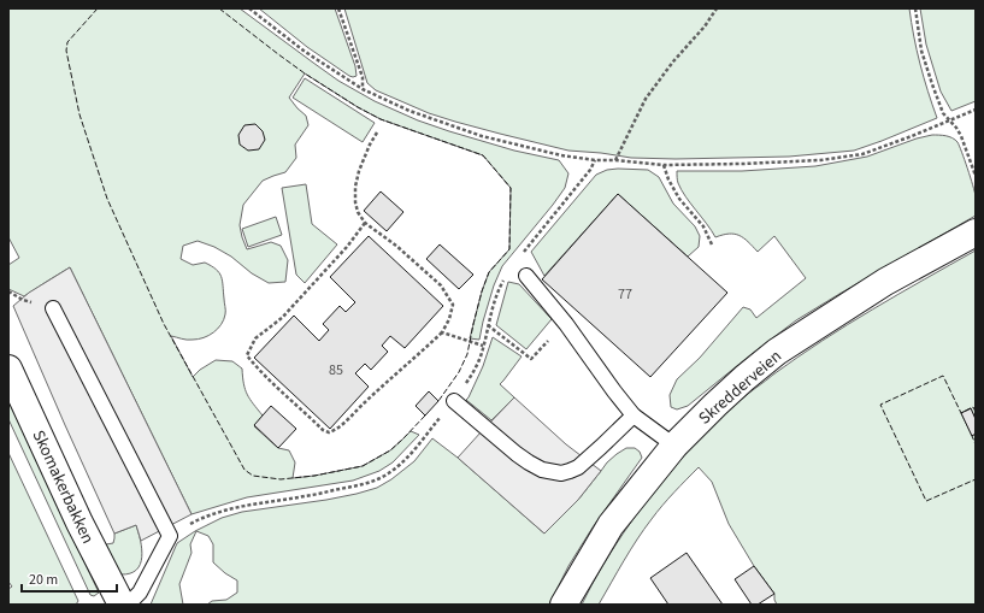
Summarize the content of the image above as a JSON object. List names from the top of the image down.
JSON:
{
  "streets": {
    "street": ["Skredderveien", "Skomakerbakken"]
  },
  "house_numbers": ["77", "85"],
  "scale_bar": "20 m"
}
